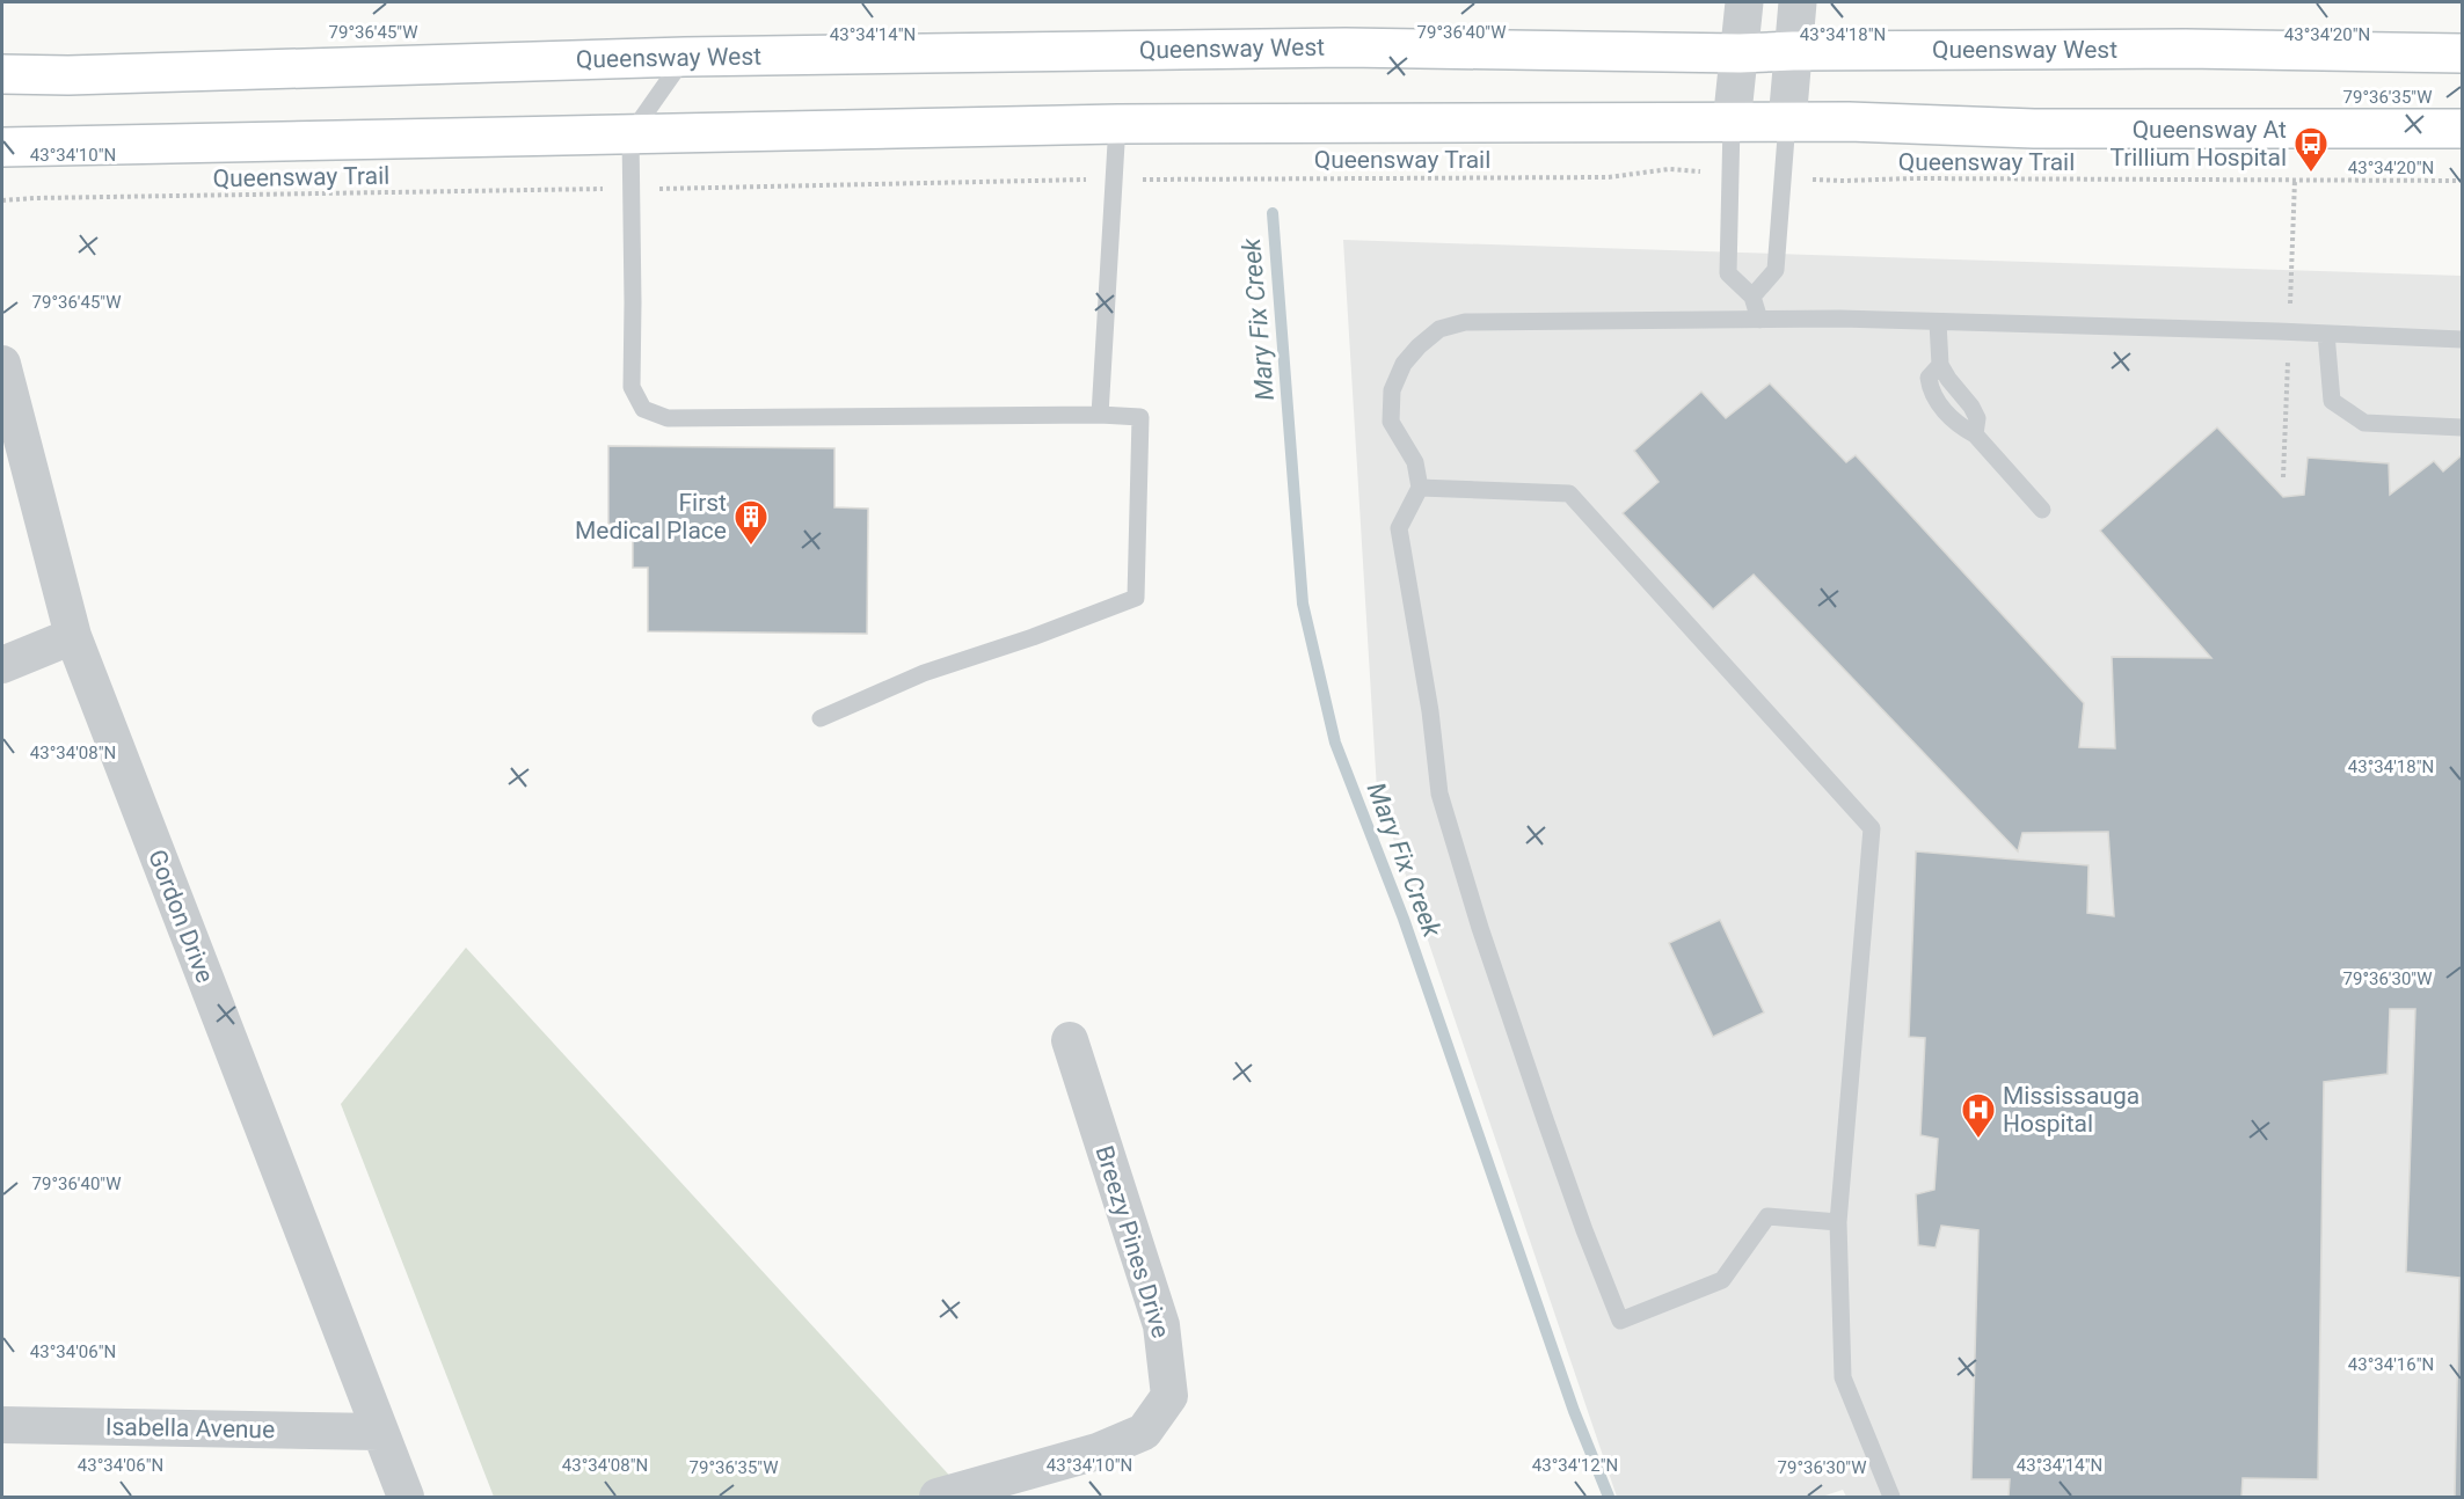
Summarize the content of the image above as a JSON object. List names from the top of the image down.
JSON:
{
  "streets": {
    "main road": ["Queensway West"],
    "street": ["Gordon Drive", "Breezy Pines Drive", "Isabella Avenue"],
    "path": ["Queensway Trail"]
  },
  "crossings": [
    ["Gordon Drive", "Isabella Avenue"]
  ],
  "water": ["Mary Fix Creek"],
  "places": {
    "bus stop": ["Queensway At Trillium Hospital"],
    "building": ["First Medical Place"],
    "hospital": ["Mississauga Hospital"]
  },
  "coordinates": [
    "79°36'40\"W",
    "79°36'45\"W",
    "43°34'18\"N",
    "43°34'20\"N",
    "43°34'14\"N",
    "79°36'35\"W",
    "43°34'10\"N",
    "43°34'08\"N",
    "79°36'30\"W",
    "43°34'06\"N",
    "43°34'16\"N",
    "43°34'12\"N"
  ]
}
